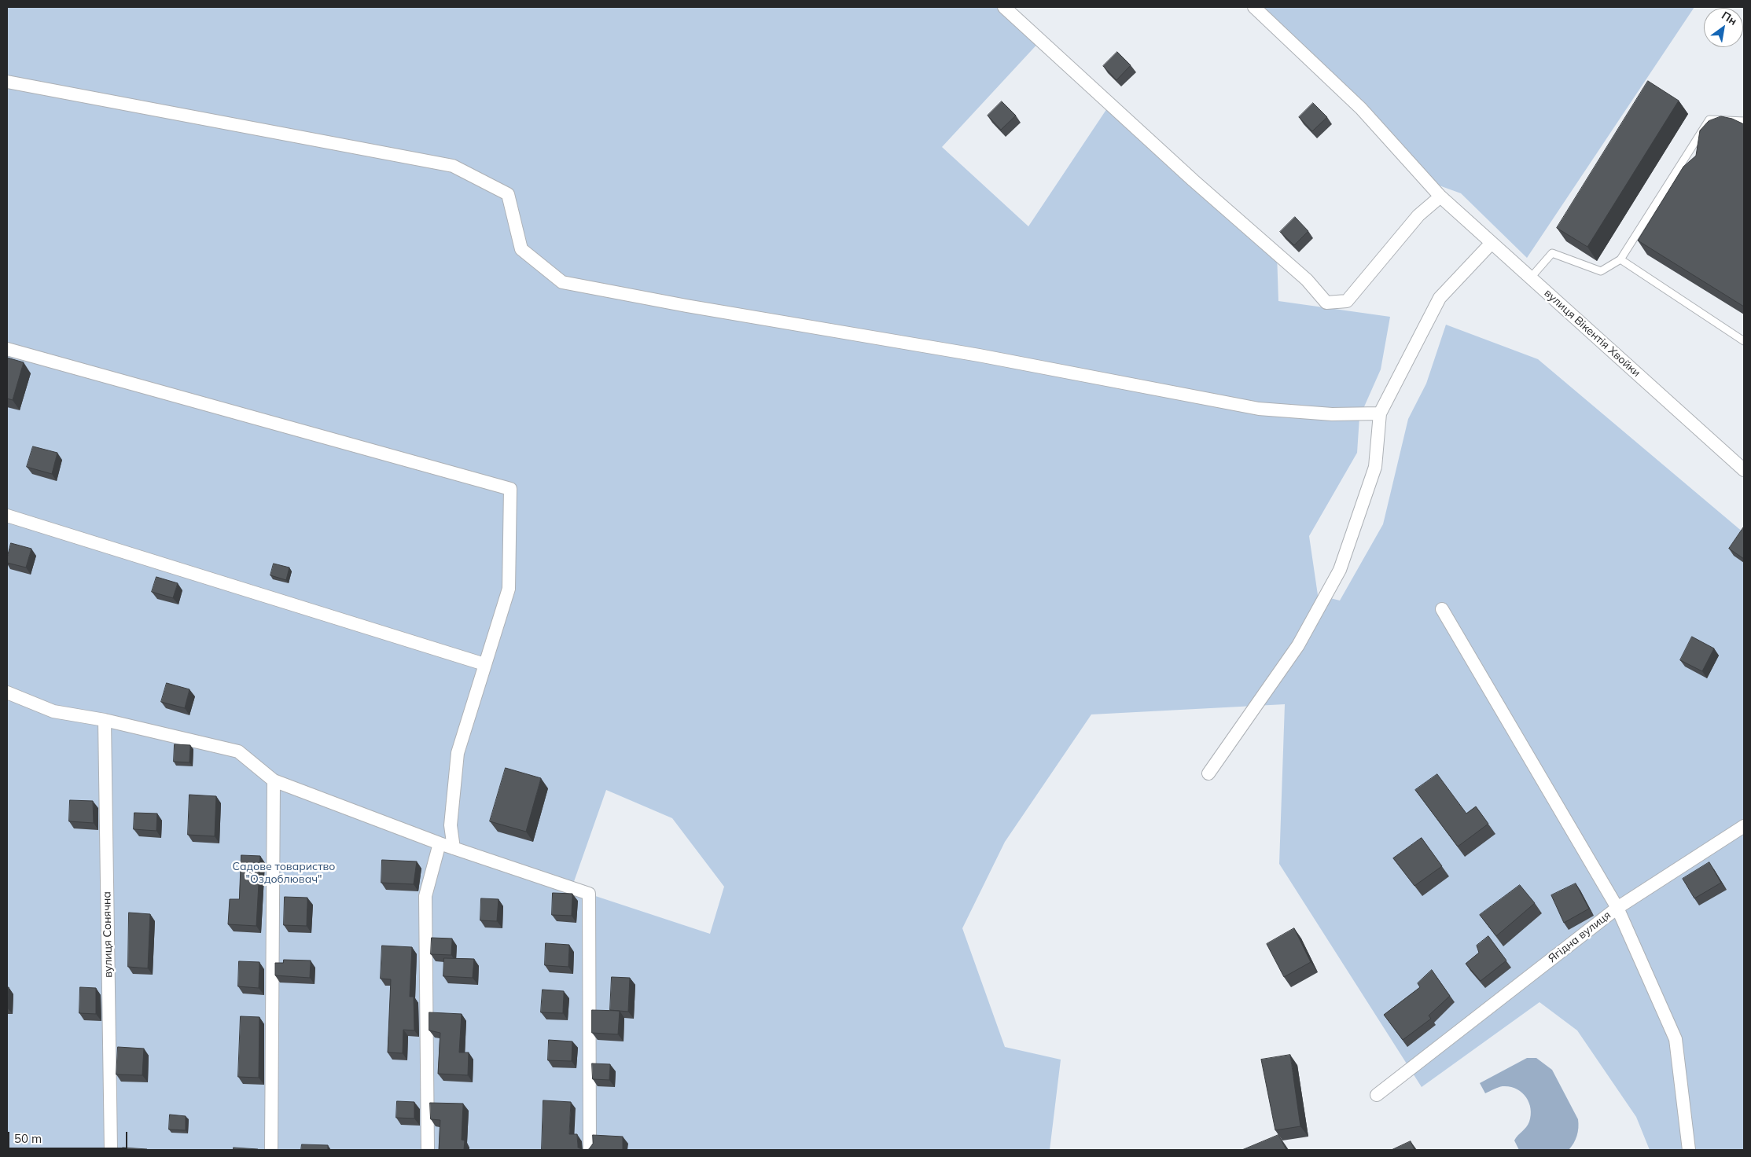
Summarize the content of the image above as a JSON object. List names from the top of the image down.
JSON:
{
  "streets": {
    "street": ["вулиця Вікентія Хвойки", "вулиця Сонячна", "Ягідна вулиця"]
  },
  "parks": ["Садове товариство \"Оздоблювач\""],
  "scale_bar": "50 m",
  "north": "top right"
}
